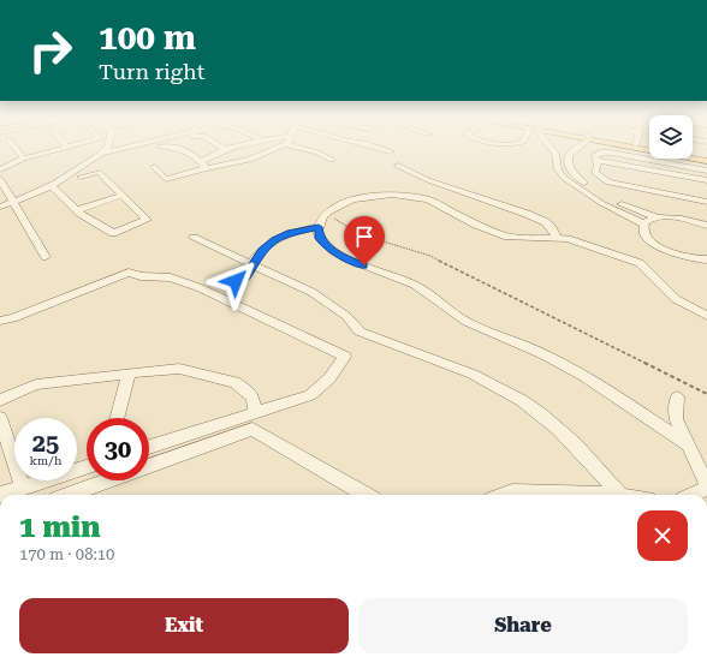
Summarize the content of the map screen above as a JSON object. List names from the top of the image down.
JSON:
{
  "page": {
    "turn": ["100 m", "Turn right"],
    "speed": "25 km/h",
    "limit": "30",
    "heading": ["1 min", "170 m · 08:10"],
    "buttons": ["Exit", "Share"]
  }
}
